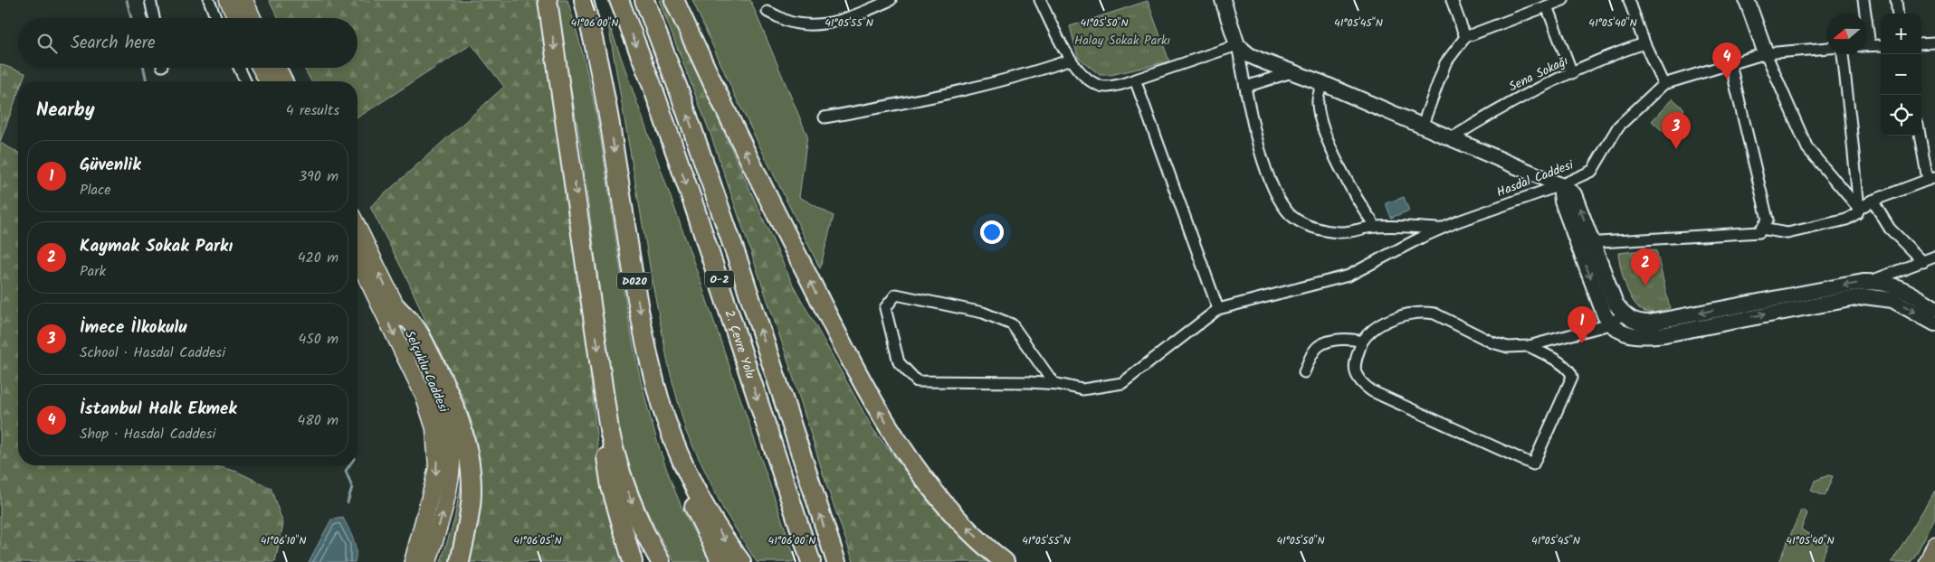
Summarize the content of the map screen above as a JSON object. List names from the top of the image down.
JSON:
{
  "streets": {
    "highway": ["O-2", "D020", "2. Çevre Yolu"],
    "main road": ["Selçuklu Caddesi"],
    "street": ["Sena Sokağı", "Hasdal Caddesi"]
  },
  "parks": ["Halay Sokak Parkı"],
  "north": "left",
  "page": {
    "map_buttons": ["+", "−"],
    "search": "Search here",
    "pins": [
      "4",
      "3",
      "2",
      "1"
    ],
    "heading": ["Nearby", "4 results"],
    "list": [
      {
        "mark": "1",
        "name": "Güvenlik",
        "note": "Place",
        "value": "390 m"
      },
      {
        "mark": "2",
        "name": "Kaymak Sokak Parkı",
        "note": "Park",
        "value": "420 m"
      },
      {
        "mark": "3",
        "name": "İmece İlkokulu",
        "note": "School · Hasdal Caddesi",
        "value": "450 m"
      },
      {
        "mark": "4",
        "name": "İstanbul Halk Ekmek",
        "note": "Shop · Hasdal Caddesi",
        "value": "480 m"
      }
    ]
  },
  "coordinates": [
    "41°06'00\"N",
    "41°05'55\"N",
    "41°05'50\"N",
    "41°05'45\"N",
    "41°05'40\"N",
    "41°06'10\"N",
    "41°06'05\"N"
  ]
}
